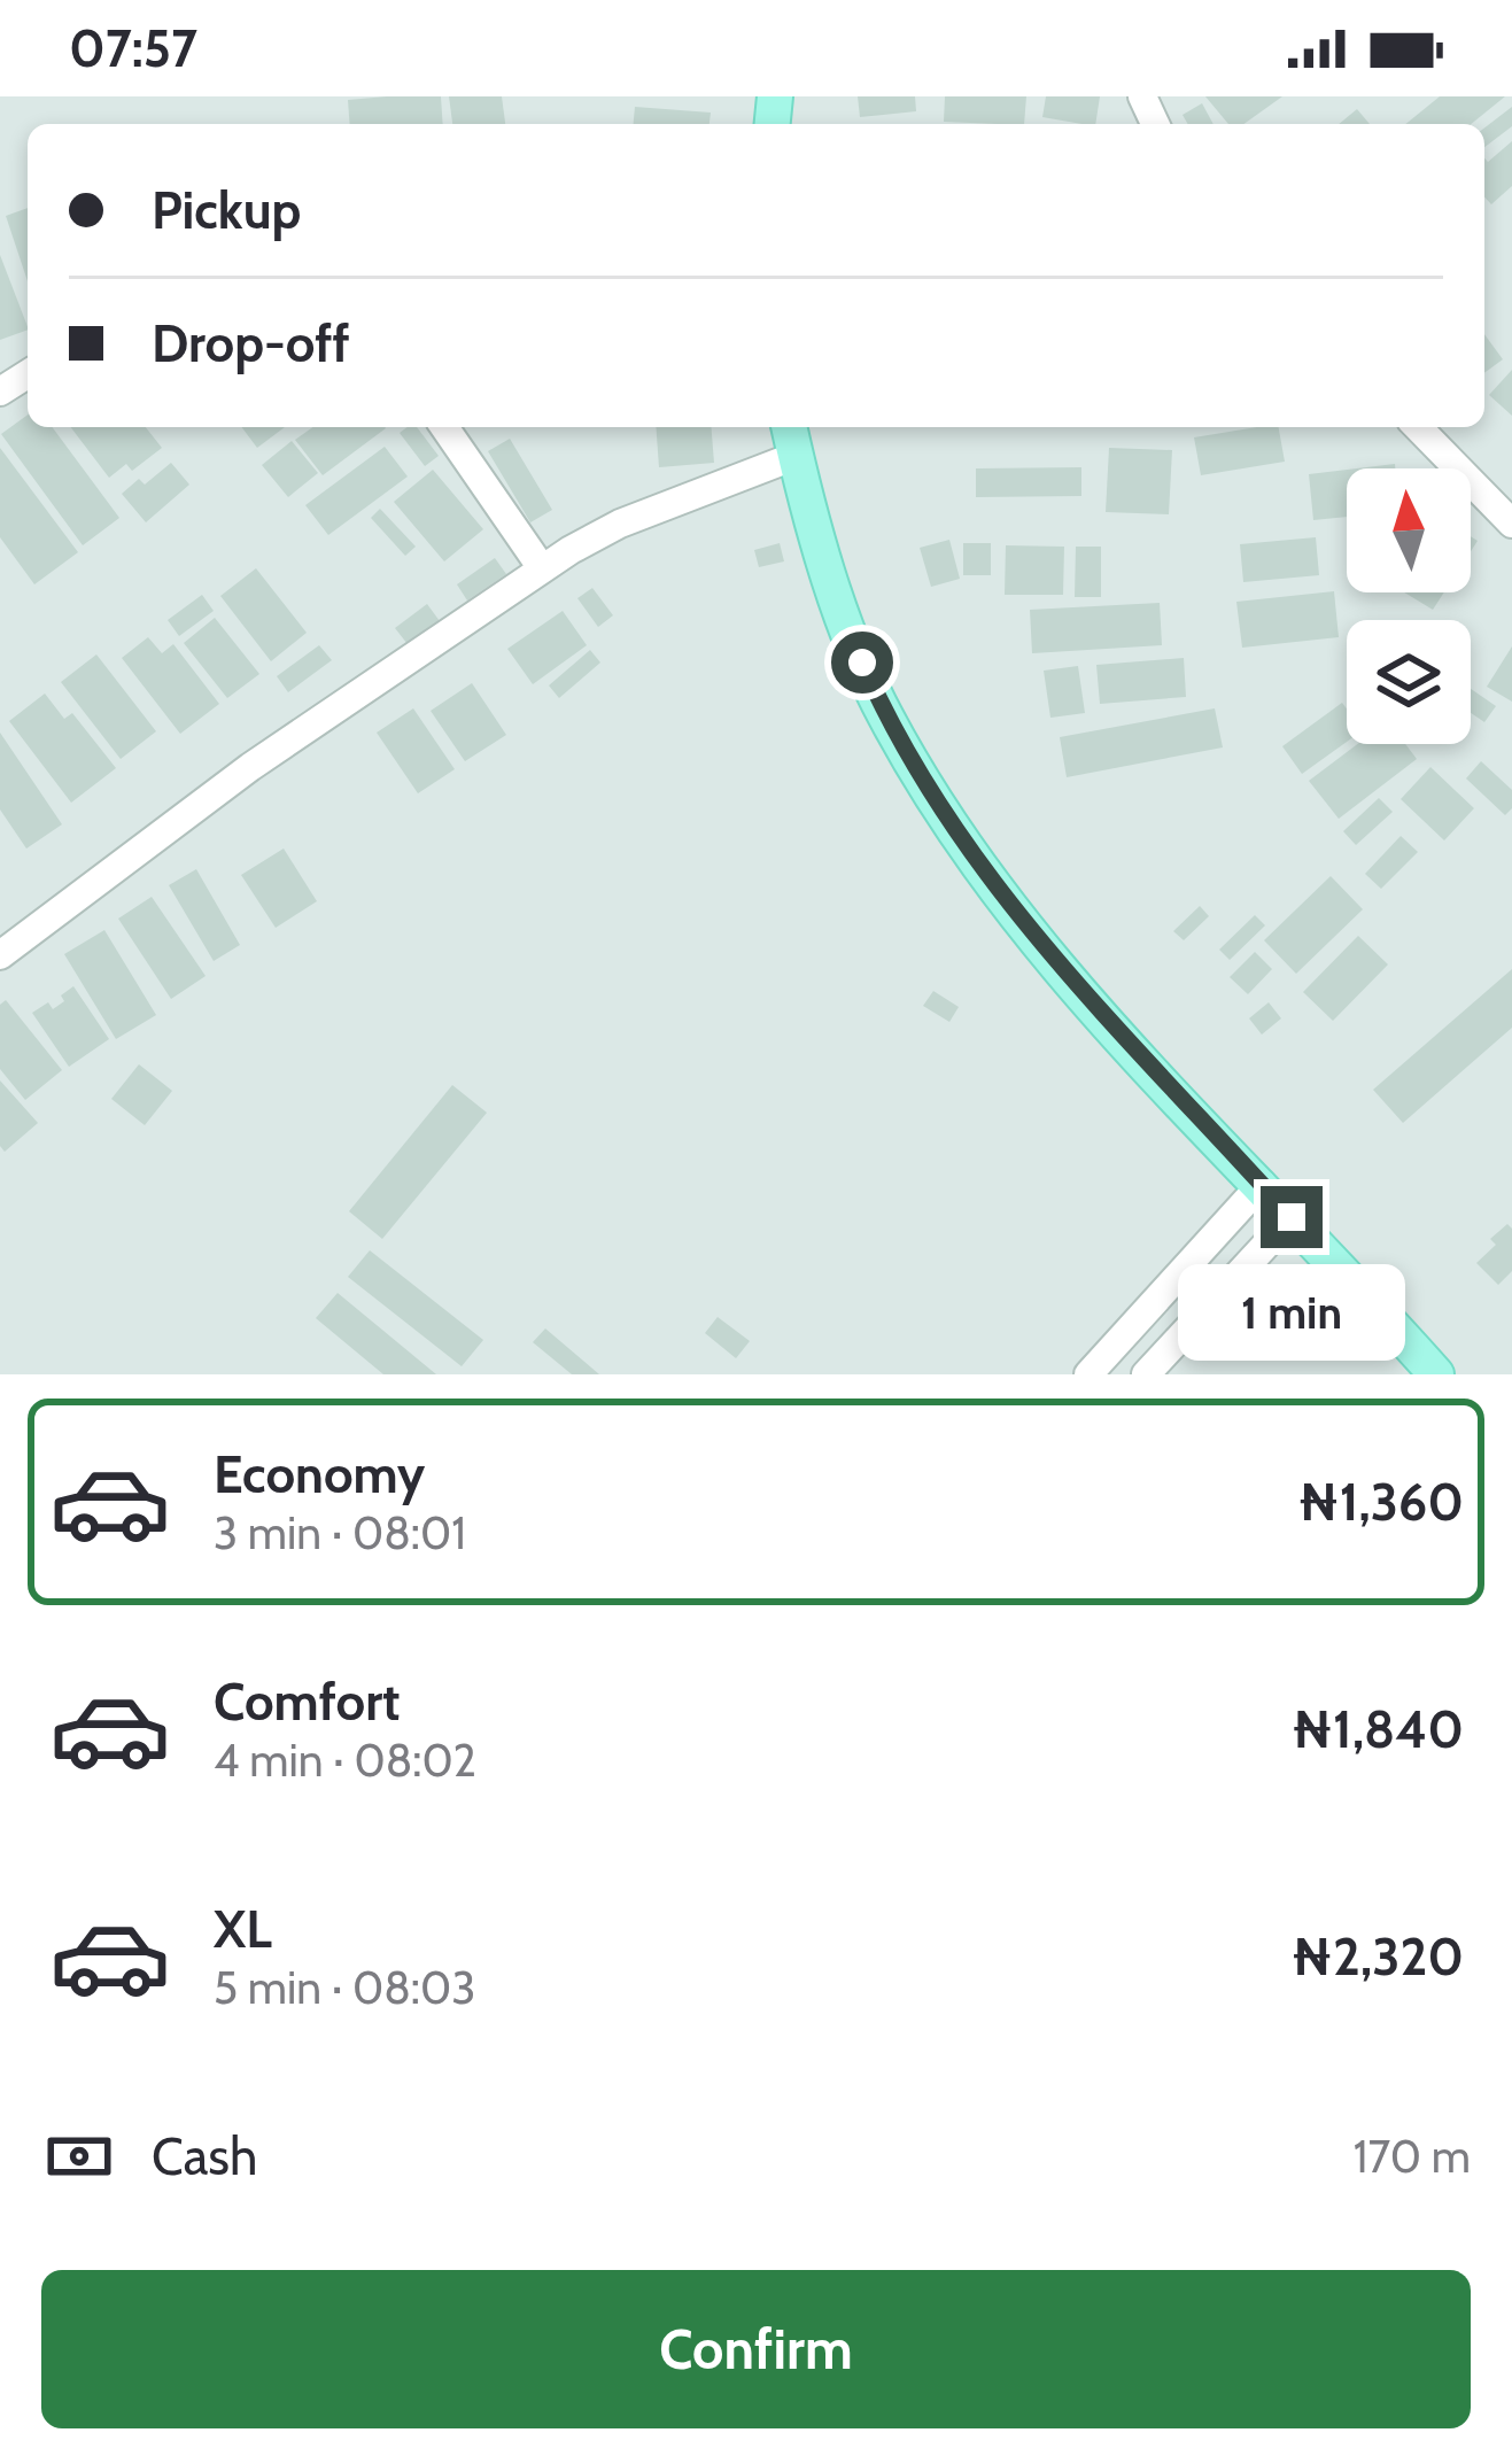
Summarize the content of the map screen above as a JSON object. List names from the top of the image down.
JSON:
{
  "north": "top",
  "page": {
    "status": "07:57",
    "banner": ["Pickup", "Drop-off"],
    "bubble": "1 min",
    "list": [
      {
        "name": "Economy",
        "note": "3 min · 08:01",
        "value": "₦1,360"
      },
      {
        "name": "Comfort",
        "note": "4 min · 08:02",
        "value": "₦1,840"
      },
      {
        "name": "XL",
        "note": "5 min · 08:03",
        "value": "₦2,320"
      }
    ],
    "pay": ["Cash", "170 m"],
    "buttons": "Confirm"
  }
}
